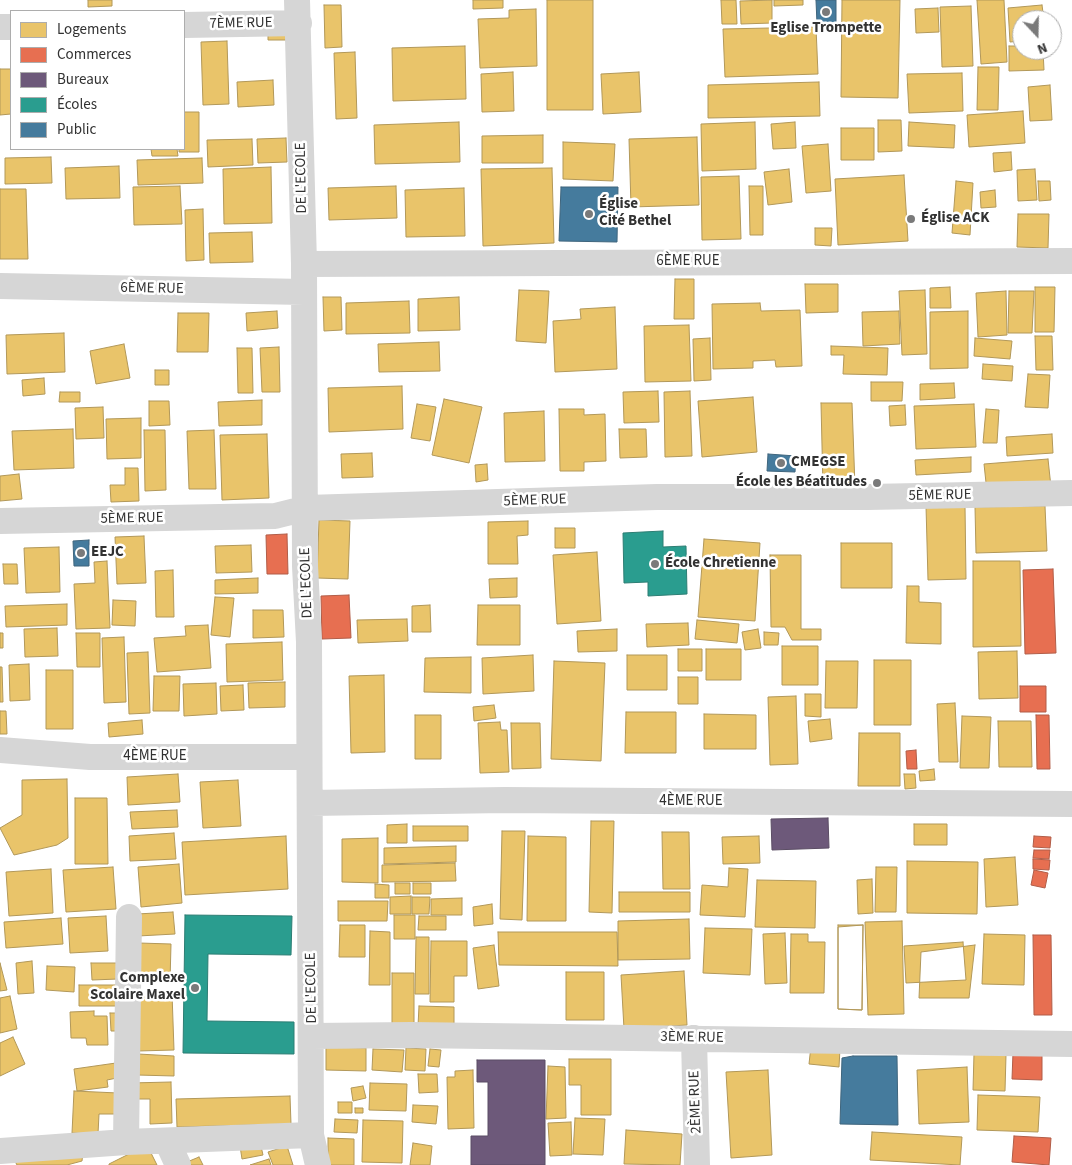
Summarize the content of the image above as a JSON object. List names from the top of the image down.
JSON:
{
  "streets": {
    "street": [
      "7ÈME RUE",
      "DE L'ECOLE",
      "6ÈME RUE",
      "5ÈME RUE",
      "4ÈME RUE",
      "3ÈME RUE",
      "2ÈME RUE"
    ]
  },
  "crossings": [
    ["7ÈME RUE", "DE L'ECOLE"],
    ["DE L'ECOLE", "6ÈME RUE"],
    ["DE L'ECOLE", "5ÈME RUE"],
    ["DE L'ECOLE", "4ÈME RUE"],
    ["DE L'ECOLE", "3ÈME RUE"],
    ["3ÈME RUE", "2ÈME RUE"]
  ],
  "places": [
    "Eglise Trompette",
    "Église Cité Bethel",
    "Église ACK",
    "CMEGSE",
    "École les Béatitudes",
    "EEJC",
    "École Chretienne",
    "Complexe Scolaire Maxel"
  ],
  "legend": [
    "Logements",
    "Commerces",
    "Bureaux",
    "Écoles",
    "Public"
  ],
  "north": "bottom"
}
